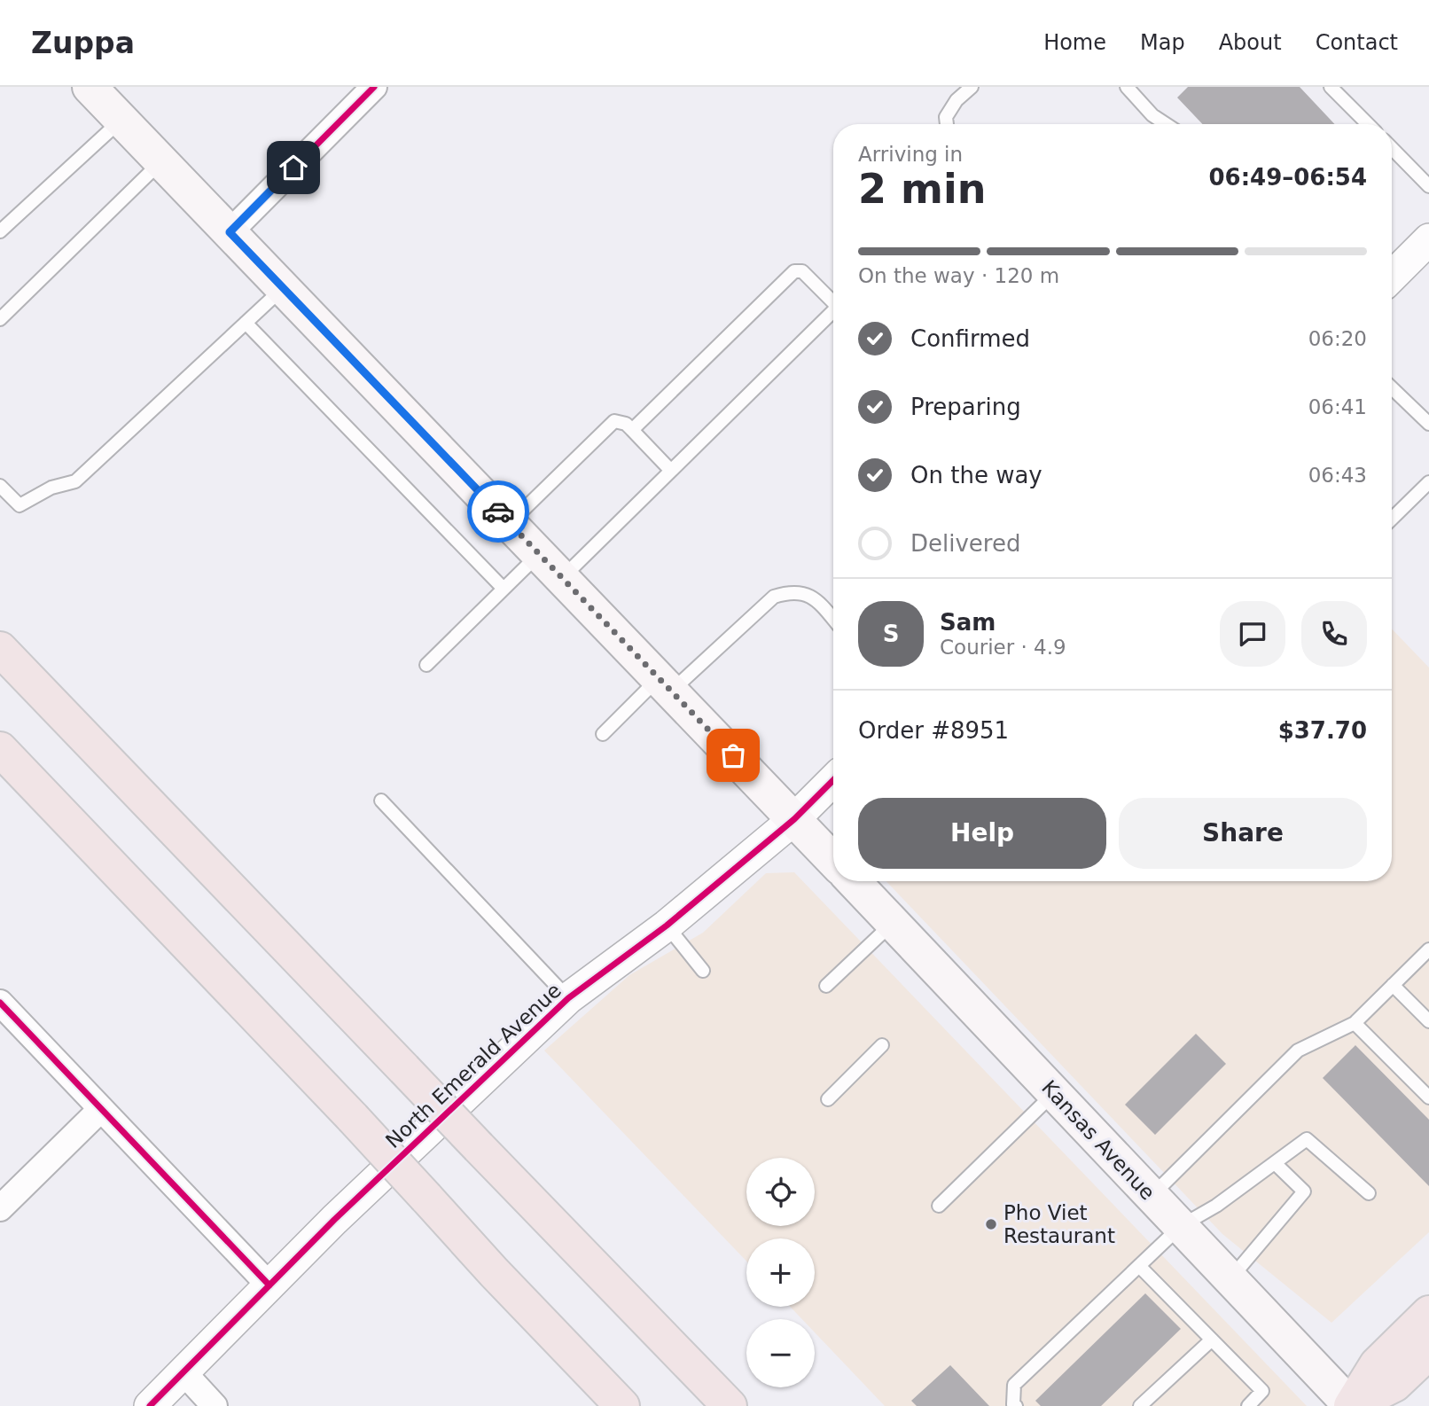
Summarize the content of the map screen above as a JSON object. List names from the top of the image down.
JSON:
{
  "streets": {
    "main road": ["Kansas Avenue"],
    "street": ["North Emerald Avenue"]
  },
  "places": ["Pho Viet Restaurant"],
  "page": {
    "header": "Zuppa",
    "nav": [
      "Home",
      "Map",
      "About",
      "Contact"
    ],
    "heading": ["2 min", "Arriving in", "06:49–06:54"],
    "panel": [
      "Sam",
      "Courier · 4.9",
      "Order #8951",
      "$37.70"
    ],
    "bar": "On the way · 120 m",
    "list": [
      ["Confirmed", "06:20"],
      ["Preparing", "06:41"],
      ["On the way", "06:43"],
      "Delivered"
    ],
    "round": "S",
    "buttons": ["Help", "Share"],
    "map_buttons": ["+", "−"]
  }
}
